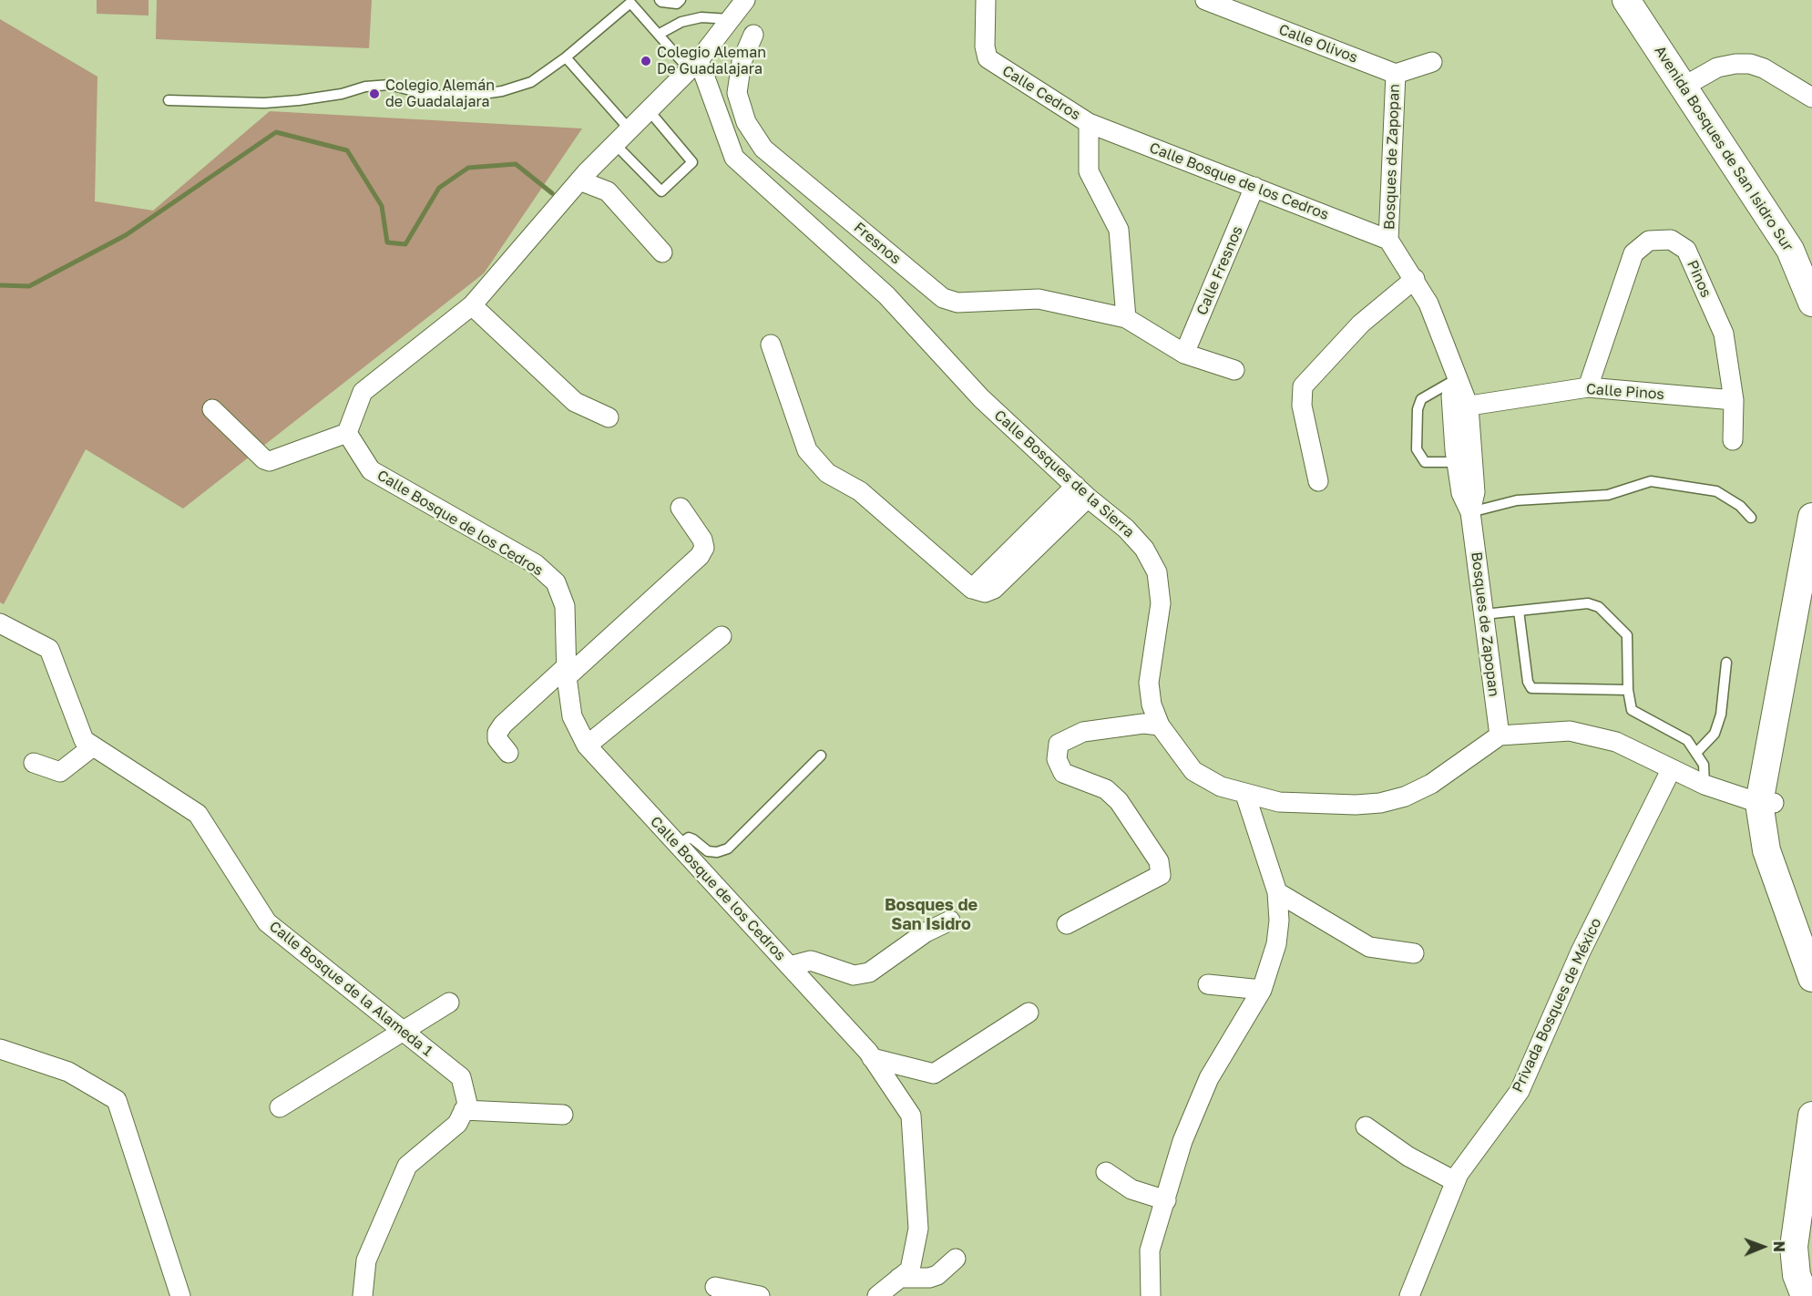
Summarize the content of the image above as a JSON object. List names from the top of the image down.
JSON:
{
  "streets": {
    "main road": ["Avenida Bosques de San Isidro Sur"],
    "street": [
      "Calle Olivos",
      "Calle Cedros",
      "Bosques de Zapopan",
      "Calle Bosque de los Cedros",
      "Fresnos",
      "Calle Fresnos",
      "Pinos",
      "Calle Pinos",
      "Calle Bosques de la Sierra",
      "Calle Bosque de la Alameda 1",
      "Privada Bosques de México"
    ]
  },
  "crossings": [
    ["Calle Olivos", "Bosques de Zapopan"],
    ["Calle Cedros", "Calle Bosque de los Cedros"],
    ["Bosques de Zapopan", "Calle Bosque de los Cedros"],
    ["Bosques de Zapopan", "Calle Pinos"],
    ["Bosques de Zapopan", "Calle Bosques de la Sierra"],
    ["Calle Bosque de los Cedros", "Calle Fresnos"],
    ["Fresnos", "Calle Fresnos"],
    ["Pinos", "Calle Pinos"],
    ["Calle Bosques de la Sierra", "Privada Bosques de México"]
  ],
  "districts": ["Bosques de San Isidro"],
  "places": ["Colegio Aleman De Guadalajara", "Colegio Alemán de Guadalajara"],
  "north": "right"
}
